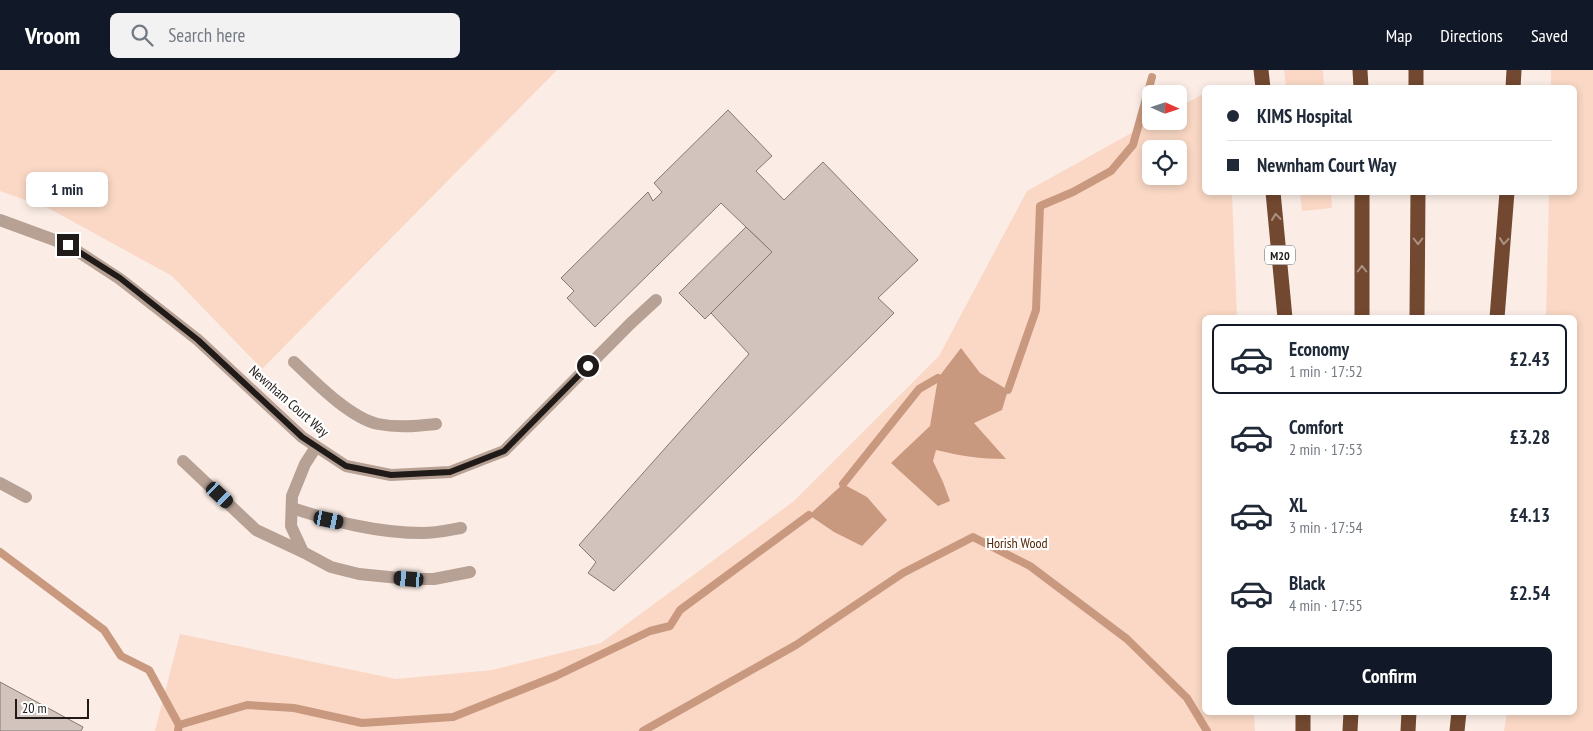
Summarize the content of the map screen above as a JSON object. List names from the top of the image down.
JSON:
{
  "streets": {
    "highway": ["M20"],
    "lane": ["Newnham Court Way"]
  },
  "parks": ["Horish Wood"],
  "scale_bar": "20 m",
  "north": "right",
  "page": {
    "header": "Vroom",
    "search": "Search here",
    "nav": ["Map", "Directions", "Saved"],
    "banner": ["KIMS Hospital", "Newnham Court Way"],
    "bubble": "1 min",
    "list": [
      {
        "name": "Economy",
        "note": "1 min · 17:52",
        "value": "£2.43"
      },
      {
        "name": "Comfort",
        "note": "2 min · 17:53",
        "value": "£3.28"
      },
      {
        "name": "XL",
        "note": "3 min · 17:54",
        "value": "£4.13"
      },
      {
        "name": "Black",
        "note": "4 min · 17:55",
        "value": "£2.54"
      }
    ],
    "buttons": "Confirm",
    "scale": "20 m"
  }
}
